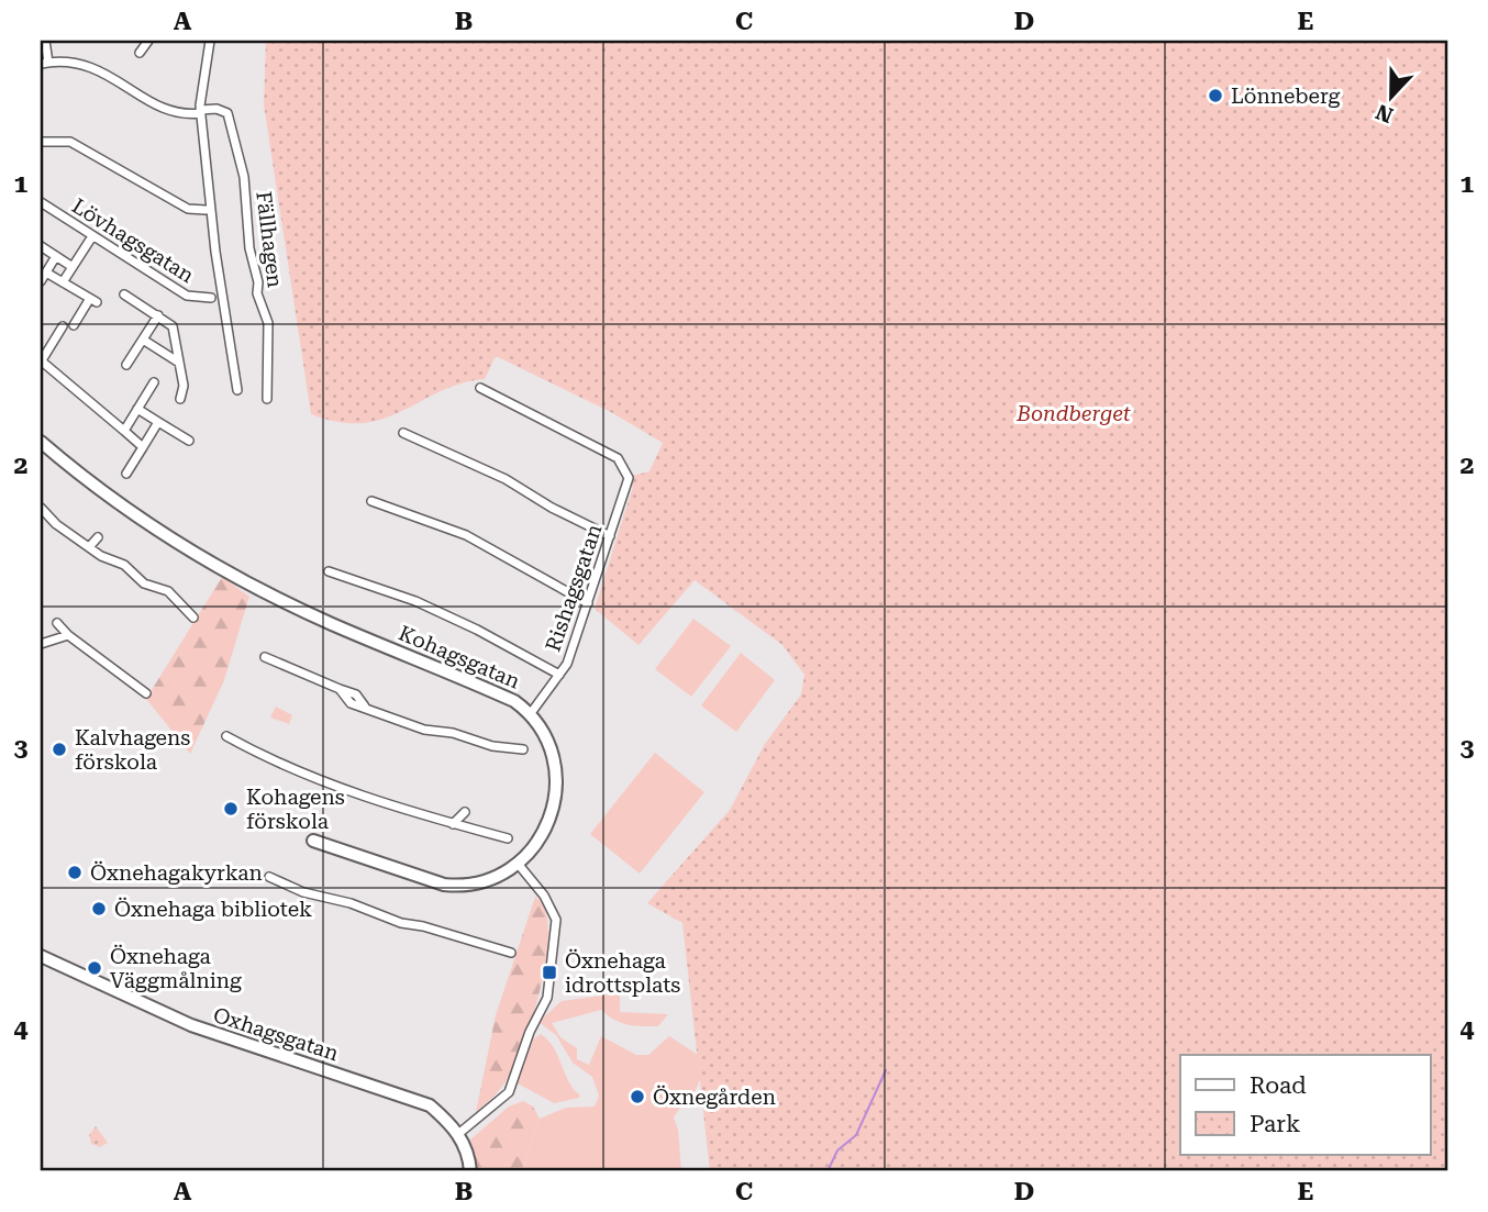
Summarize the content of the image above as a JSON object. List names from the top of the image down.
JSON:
{
  "streets": {
    "street": [
      "Fällhagen",
      "Lövhagsgatan",
      "Rishagsgatan",
      "Kohagsgatan",
      "Oxhagsgatan"
    ]
  },
  "crossings": [
    ["Rishagsgatan", "Kohagsgatan"]
  ],
  "parks": ["Bondberget"],
  "places": {
    "other": [
      "Lönneberg",
      "Kalvhagens förskola",
      "Kohagens förskola",
      "Öxnehagakyrkan",
      "Öxnehaga bibliotek",
      "Öxnehaga Väggmålning",
      "Öxnegården"
    ],
    "transit": ["Öxnehaga idrottsplats"]
  },
  "legend": ["Road", "Park"],
  "north": "bottom",
  "grid": {
    "columns": [
      "A",
      "B",
      "C",
      "D",
      "E"
    ],
    "rows": [
      "1",
      "2",
      "3",
      "4"
    ]
  }
}
